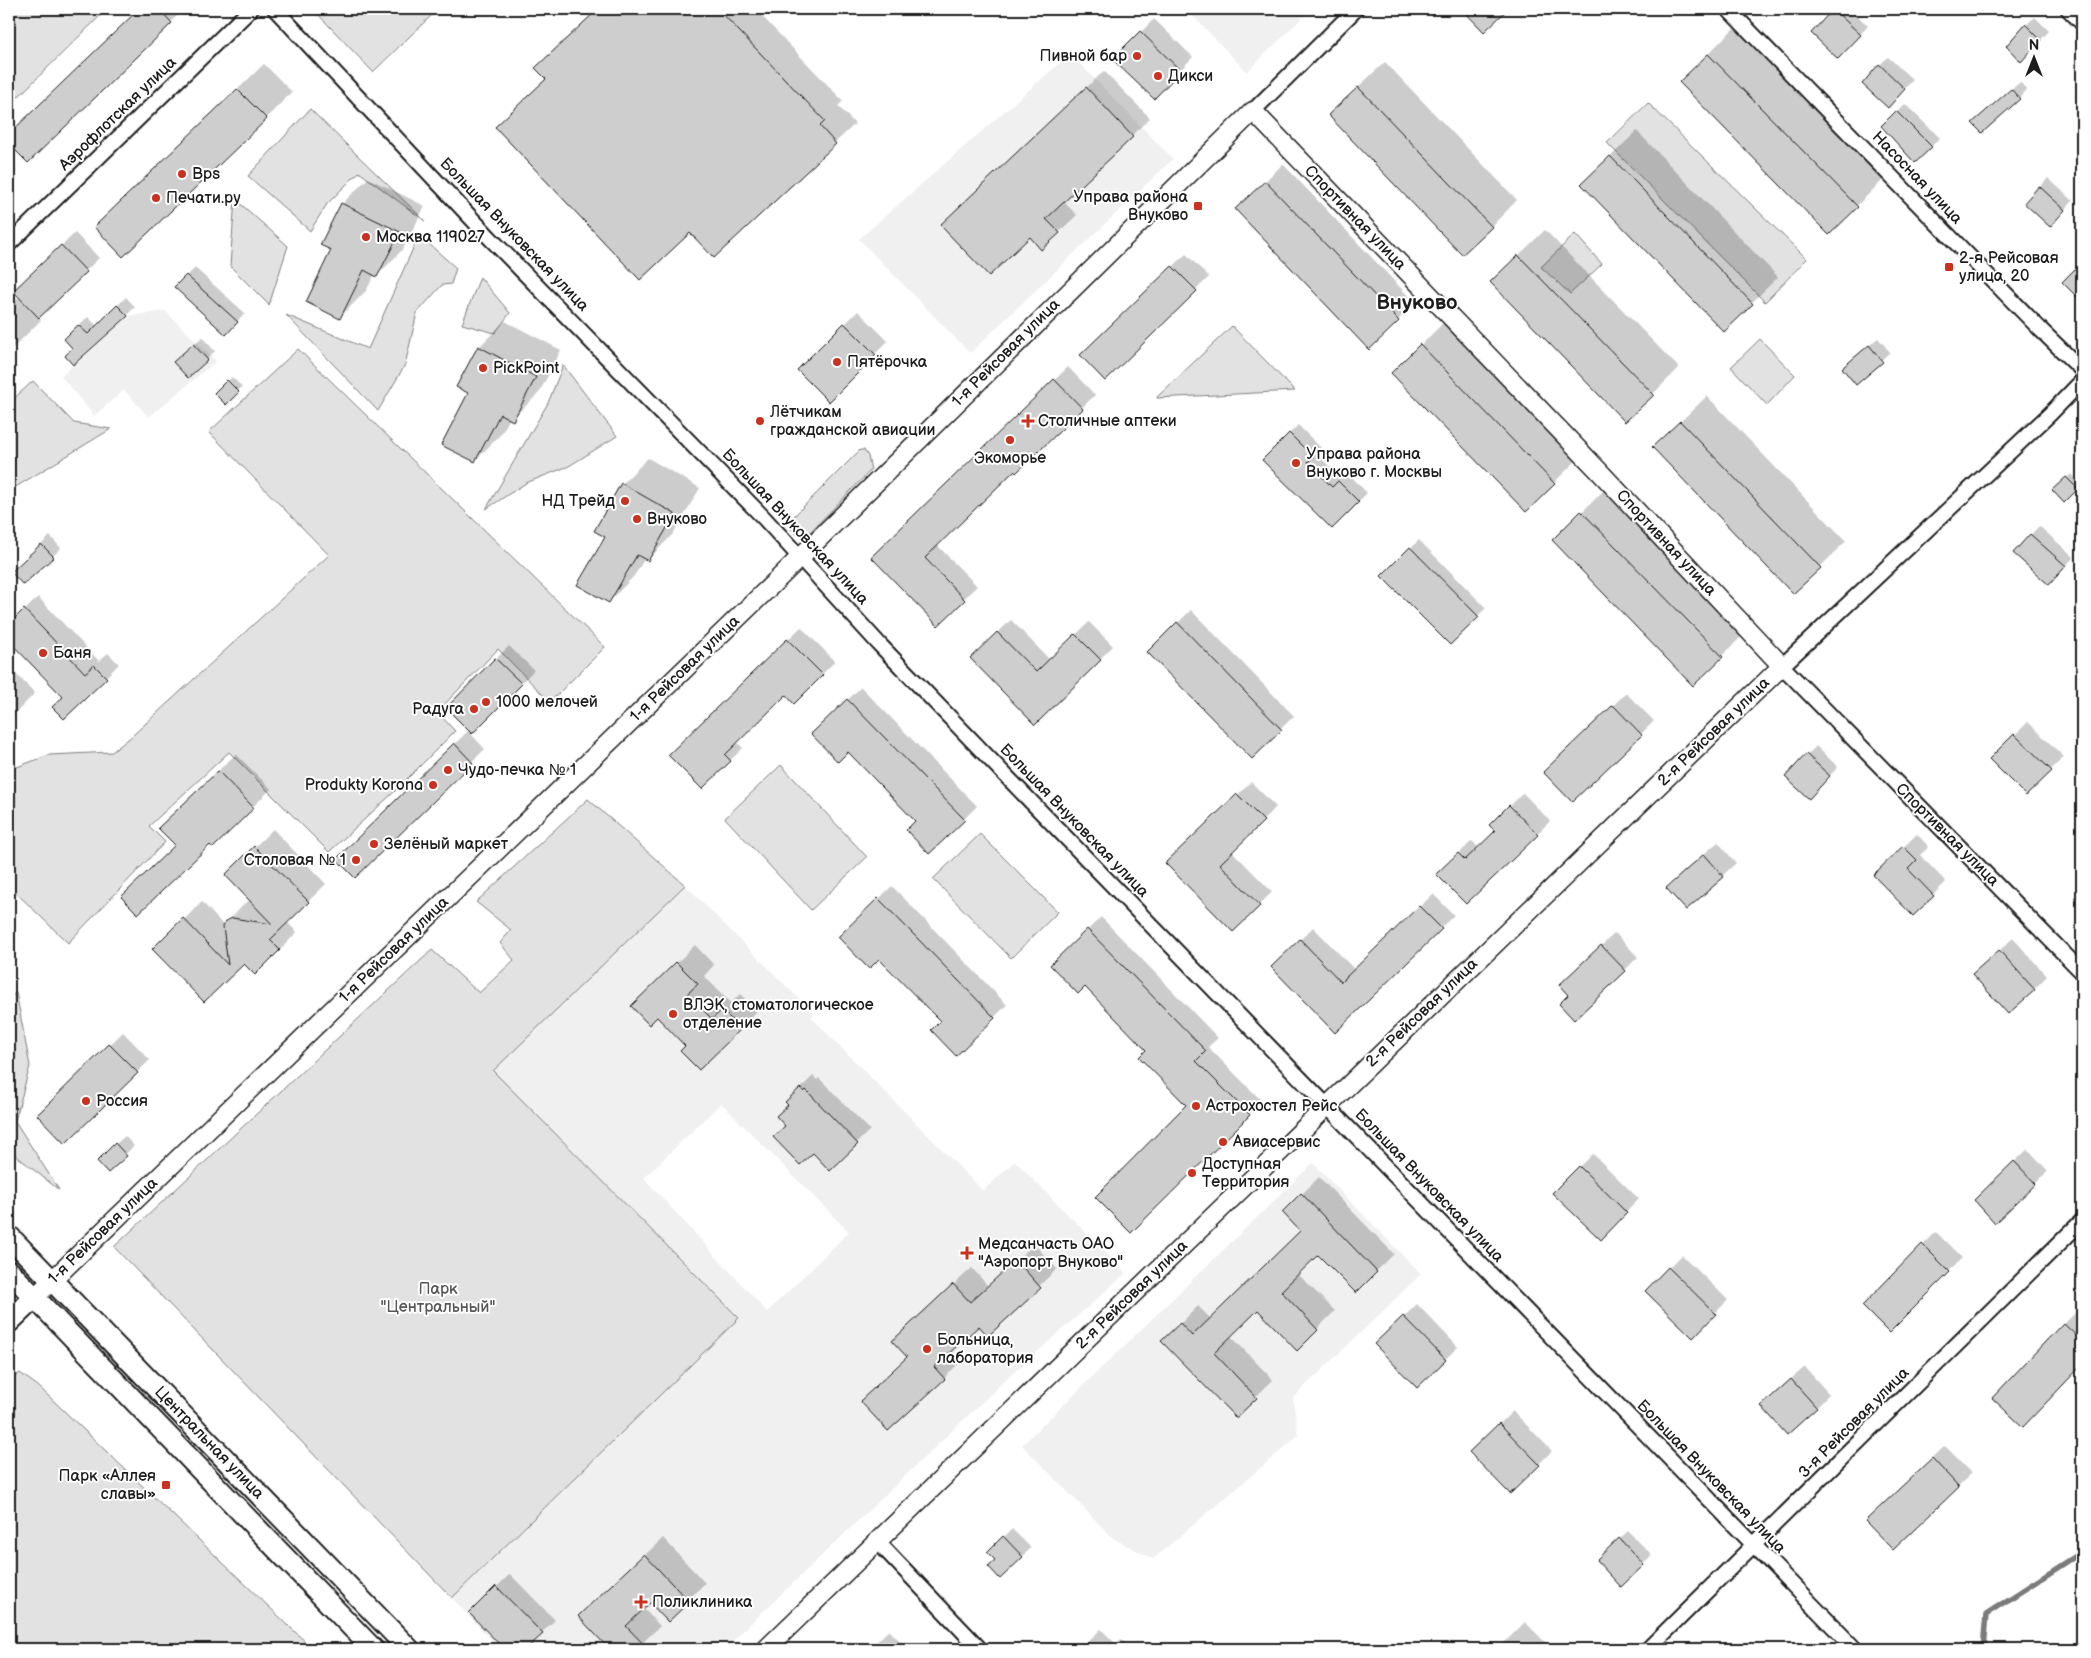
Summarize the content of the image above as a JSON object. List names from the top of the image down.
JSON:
{
  "streets": {
    "main road": ["1-я Рейсовая улица", "Центральная улица"],
    "street": [
      "Аэрофлотская улица",
      "Насосная улица",
      "Спортивная улица",
      "Большая Внуковская улица",
      "2-я Рейсовая улица",
      "3-я Рейсовая улица"
    ]
  },
  "crossings": [
    ["Спортивная улица", "1-я Рейсовая улица"],
    ["Спортивная улица", "2-я Рейсовая улица"],
    ["Большая Внуковская улица", "1-я Рейсовая улица"],
    ["Большая Внуковская улица", "2-я Рейсовая улица"],
    ["Большая Внуковская улица", "3-я Рейсовая улица"],
    ["1-я Рейсовая улица", "Центральная улица"]
  ],
  "districts": ["Внуково"],
  "parks": ["Парк \"Центральный\""],
  "places": {
    "other": [
      "Пивной бар",
      "Дикси",
      "Bps",
      "Печати.ру",
      "Москва 119027",
      "Пятёрочка",
      "PickPoint",
      "Лётчикам гражданской авиации",
      "Экоморье",
      "Управа района Внуково г. Москвы",
      "НД Трейд",
      "Внуково",
      "Баня",
      "1000 мелочей",
      "Радуга",
      "Чудо-печка № 1",
      "Produkty Korona",
      "Зелёный маркет",
      "Столовая № 1",
      "ВЛЭК, стоматологическое отделение",
      "Россия",
      "Астрохостел Рейс",
      "Авиасервис",
      "Доступная Территория",
      "Больница, лаборатория"
    ],
    "transit": ["Управа района Внуково", "2-я Рейсовая улица, 20", "Парк «Аллея славы»"],
    "health": ["Столичные аптеки", "Медсанчасть ОАО \"Аэропорт Внуково\"", "Поликлиника"]
  },
  "north": "top"
}
